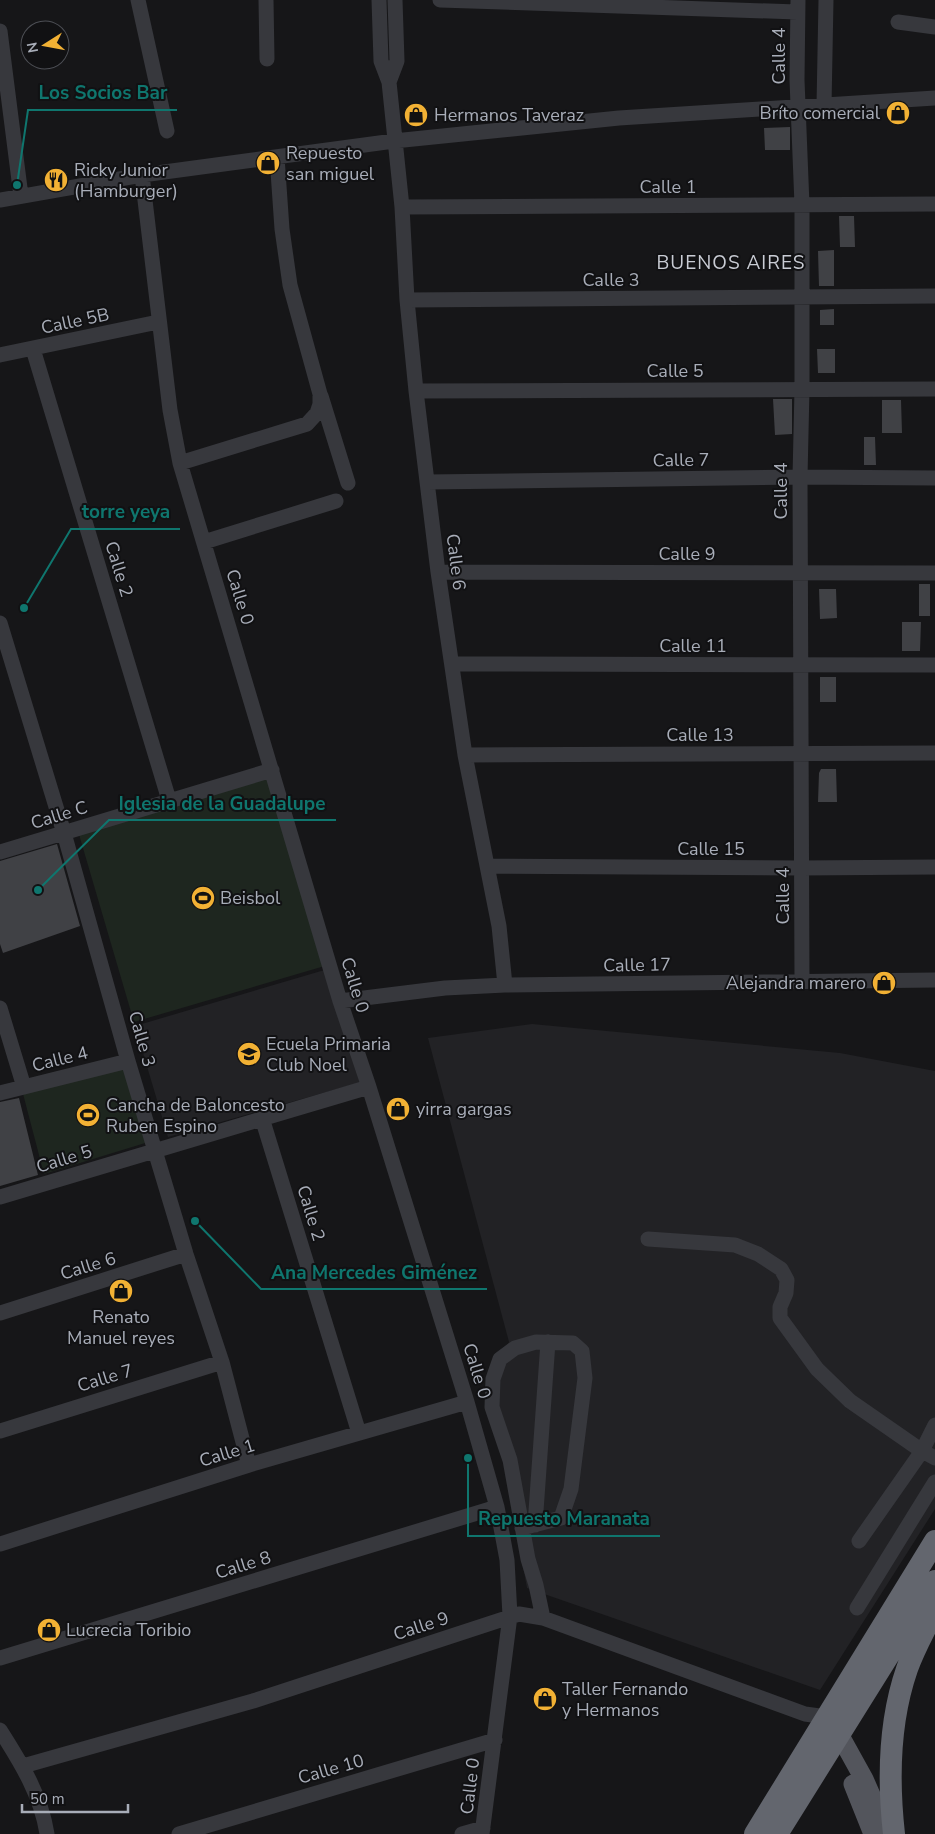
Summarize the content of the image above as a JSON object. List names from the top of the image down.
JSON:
{
  "streets": {
    "street": [
      "Calle 4",
      "Calle 1",
      "Calle 3",
      "Calle 5B",
      "Calle 5",
      "Calle 7",
      "Calle 9",
      "Calle 6",
      "Calle 2",
      "Calle 0",
      "Calle 11",
      "Calle 13",
      "Calle C",
      "Calle 15",
      "Calle 17",
      "Calle 8",
      "Calle 10"
    ]
  },
  "crossings": [
    ["Calle 4", "Calle 1"],
    ["Calle 4", "Calle 3"],
    ["Calle 4", "Calle 5"],
    ["Calle 4", "Calle 7"],
    ["Calle 4", "Calle 9"],
    ["Calle 4", "Calle 11"],
    ["Calle 4", "Calle 13"],
    ["Calle 4", "Calle 15"],
    ["Calle 4", "Calle 17"],
    ["Calle 1", "Calle 3"],
    ["Calle 1", "Calle 6"],
    ["Calle 1", "Calle 2"],
    ["Calle 1", "Calle 0"],
    ["Calle 3", "Calle 5"],
    ["Calle 3", "Calle 7"],
    ["Calle 3", "Calle 6"],
    ["Calle 3", "Calle C"],
    ["Calle 5B", "Calle 2"],
    ["Calle 5B", "Calle 0"],
    ["Calle 5", "Calle 6"],
    ["Calle 5", "Calle 2"],
    ["Calle 5", "Calle 0"],
    ["Calle 7", "Calle 6"],
    ["Calle 9", "Calle 6"],
    ["Calle 9", "Calle 0"],
    ["Calle 6", "Calle 11"],
    ["Calle 6", "Calle 13"],
    ["Calle 6", "Calle 15"],
    ["Calle 6", "Calle 17"],
    ["Calle 2", "Calle C"],
    ["Calle 0", "Calle C"],
    ["Calle 0", "Calle 17"],
    ["Calle 0", "Calle 8"],
    ["Calle 0", "Calle 10"]
  ],
  "districts": ["BUENOS AIRES"],
  "places": {
    "shop": [
      "Bríto comercial",
      "Hermanos Taveraz",
      "Repuesto san miguel",
      "Alejandra marero",
      "yirra gargas",
      "Renato Manuel reyes",
      "Lucrecia Toribio",
      "Taller Fernando y Hermanos"
    ],
    "restaurant": ["Ricky Junior (Hamburger)"],
    "other": [
      "Los Socios Bar",
      "torre yeya",
      "Iglesia de la Guadalupe",
      "Ana Mercedes Giménez",
      "Repuesto Maranata"
    ],
    "sports": ["Beisbol", "Cancha de Baloncesto Ruben Espino"],
    "school or university": ["Ecuela Primaria Club Noel"]
  },
  "scale_bar": "50 m",
  "north": "left"
}
